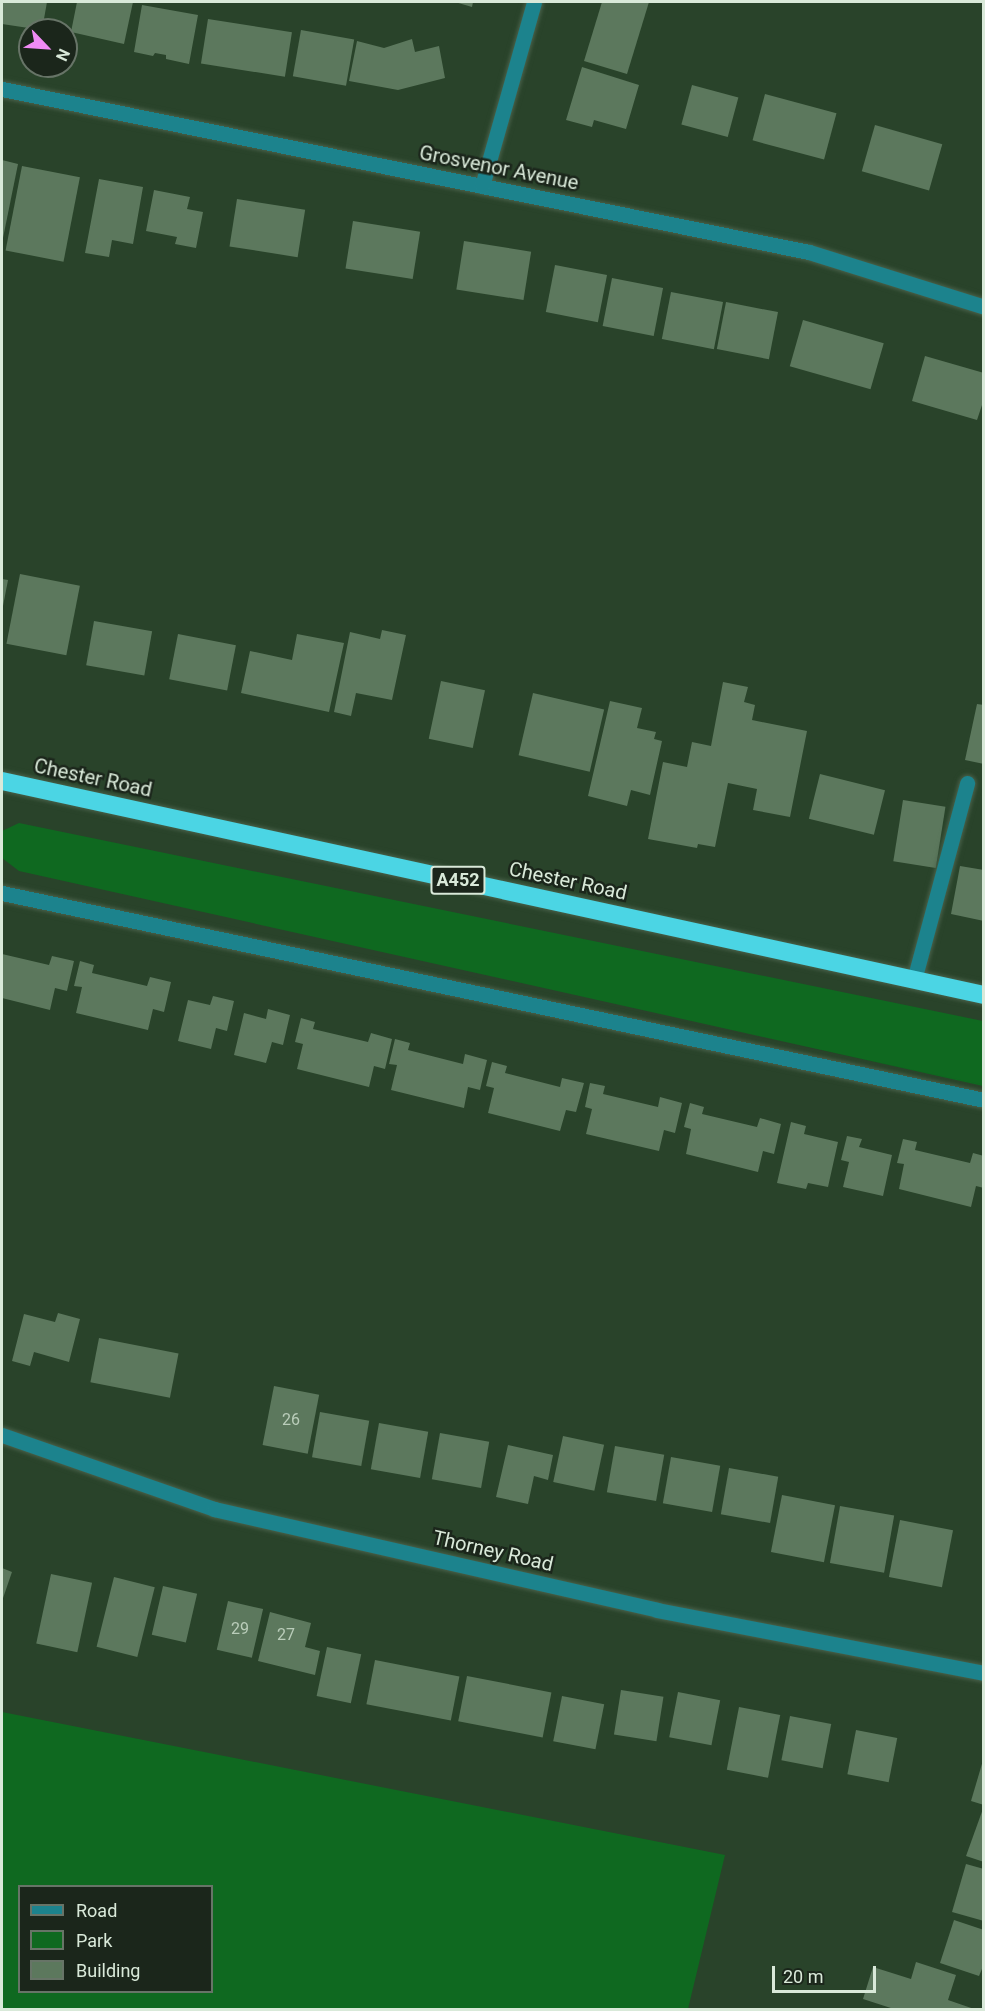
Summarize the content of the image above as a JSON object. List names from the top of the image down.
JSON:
{
  "streets": {
    "highway": ["Chester Road", "A452"],
    "street": ["Grosvenor Avenue", "Thorney Road"]
  },
  "house_numbers": ["26", "29", "27"],
  "legend": ["Road", "Park", "Building"],
  "scale_bar": "20 m",
  "north": "bottom right"
}
